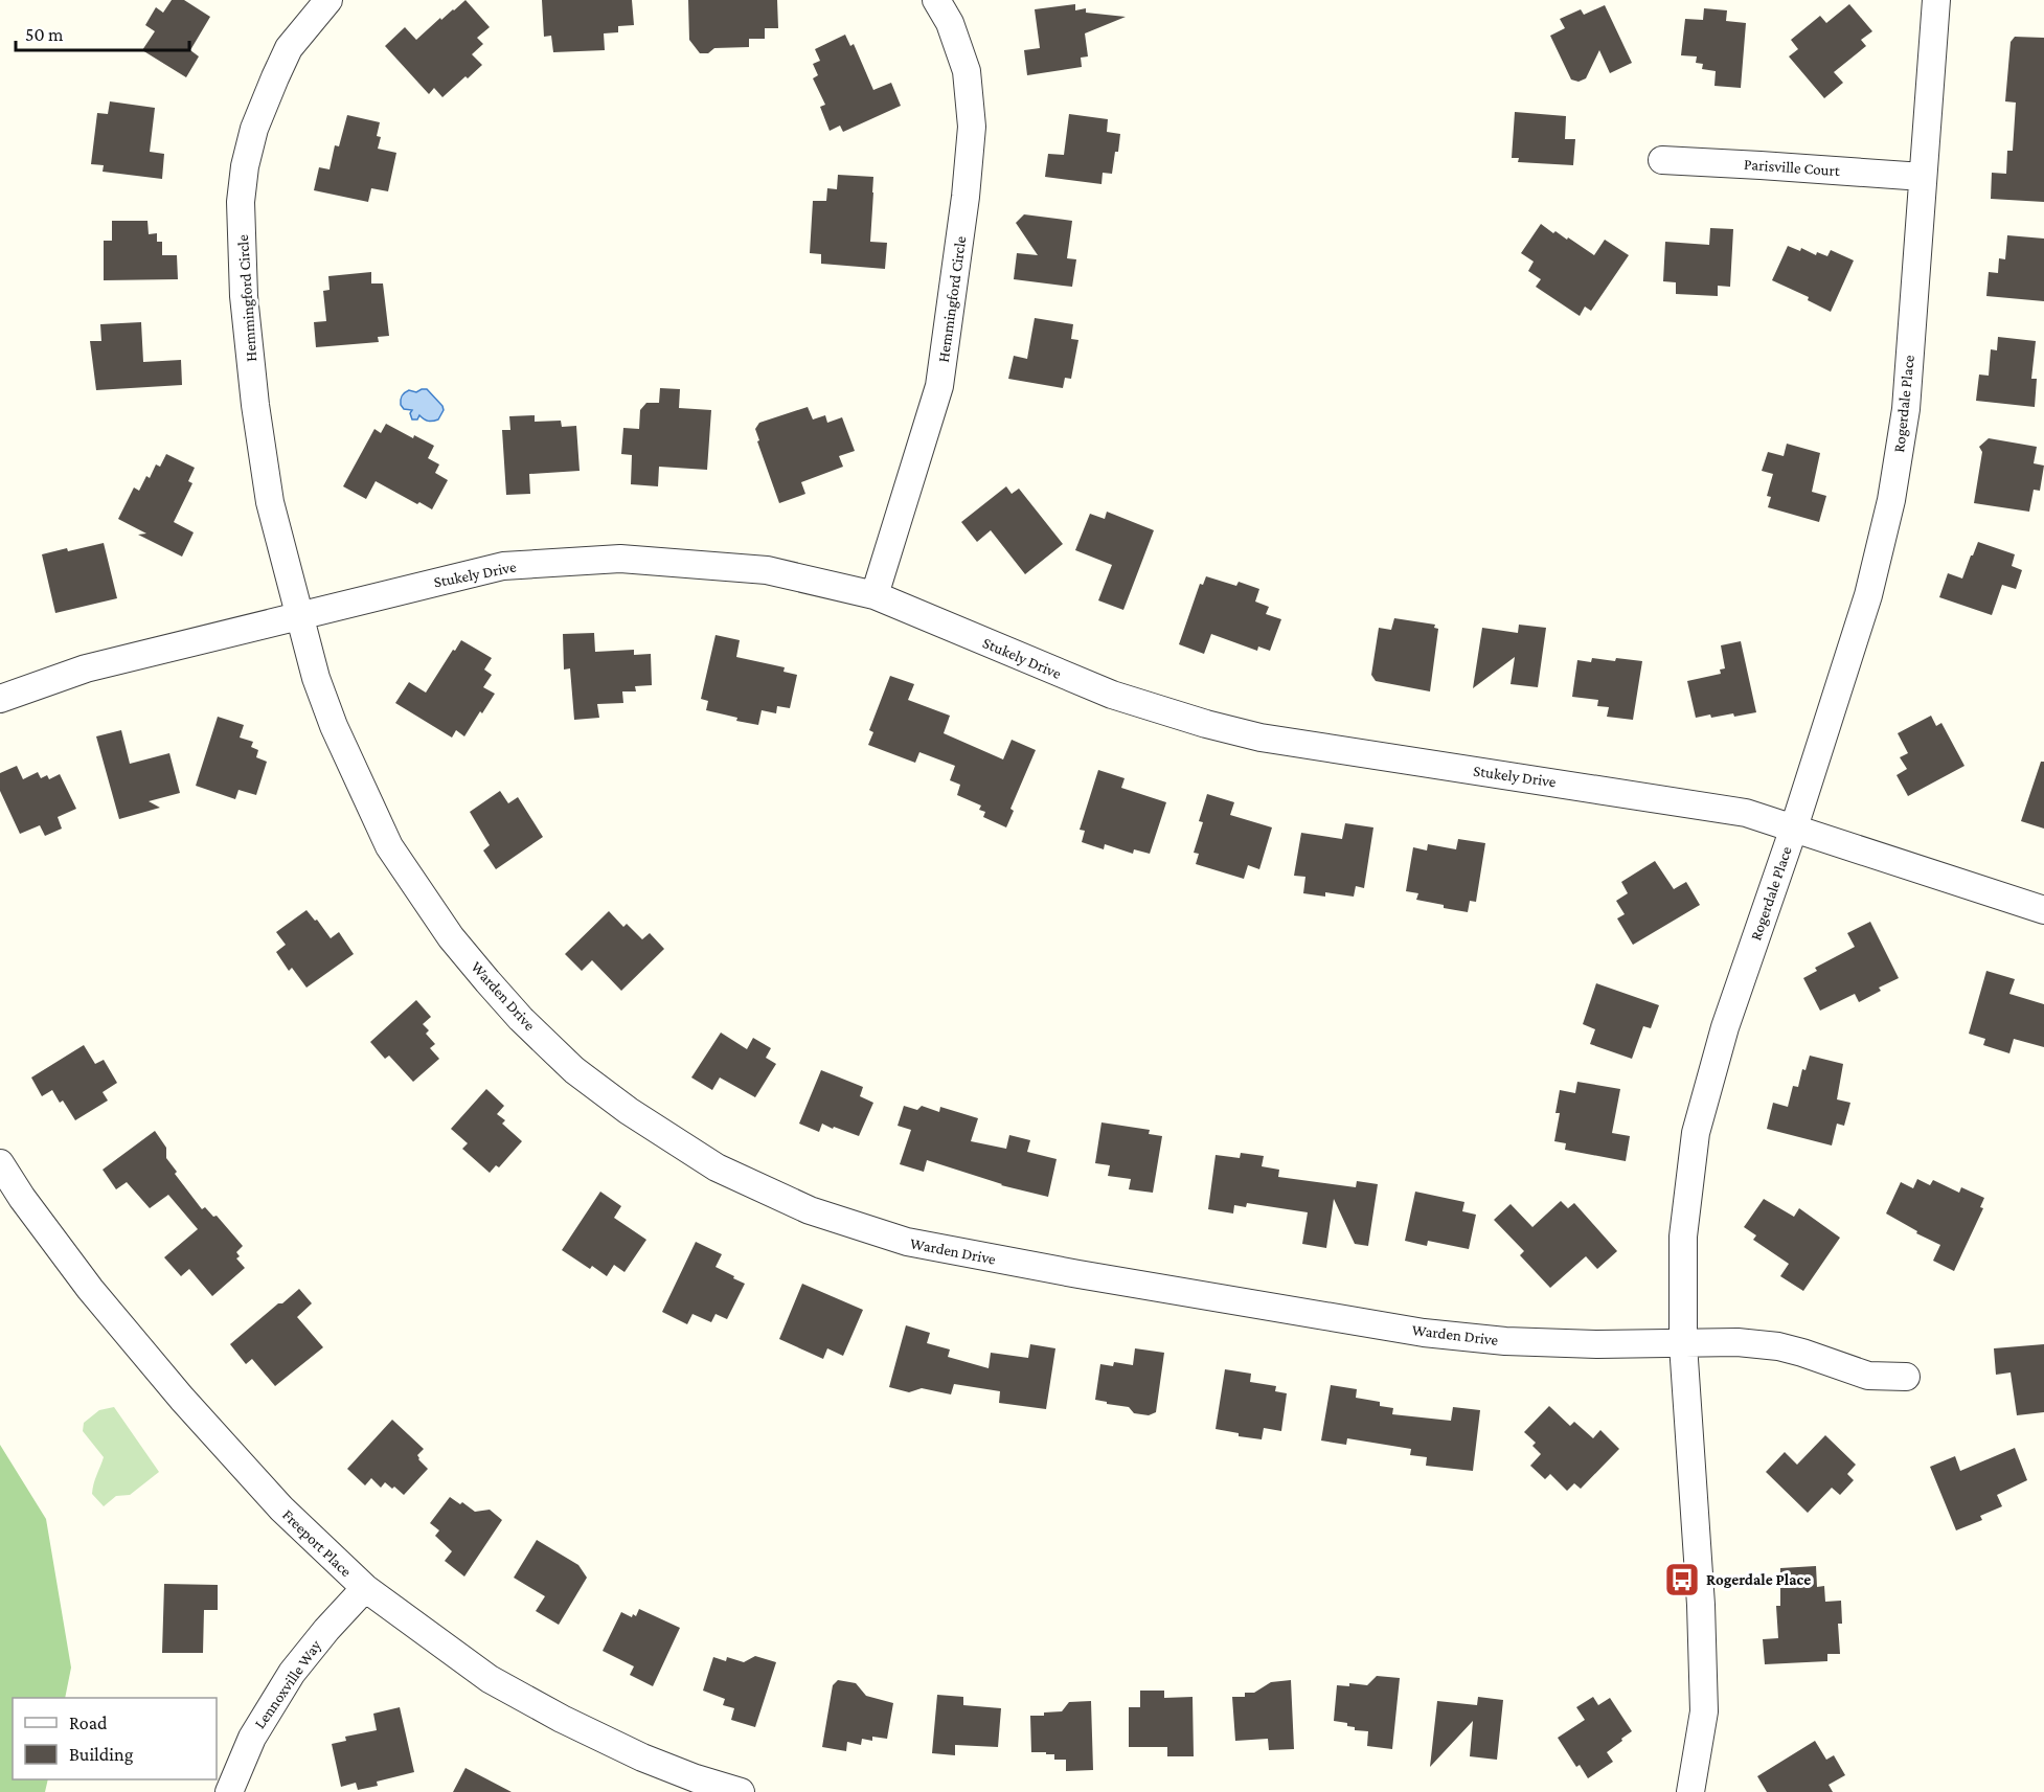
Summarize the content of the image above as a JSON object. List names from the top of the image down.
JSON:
{
  "streets": {
    "street": [
      "Parisville Court",
      "Hemmingford Circle",
      "Rogerdale Place",
      "Stukely Drive",
      "Warden Drive",
      "Freeport Place",
      "Lennoxville Way"
    ]
  },
  "crossings": [
    ["Parisville Court", "Rogerdale Place"],
    ["Hemmingford Circle", "Stukely Drive"],
    ["Hemmingford Circle", "Warden Drive"],
    ["Rogerdale Place", "Stukely Drive"],
    ["Rogerdale Place", "Warden Drive"],
    ["Stukely Drive", "Warden Drive"],
    ["Freeport Place", "Lennoxville Way"]
  ],
  "places": {
    "bus stop": ["Rogerdale Place"]
  },
  "legend": ["Road", "Building"],
  "scale_bar": "50 m"
}
